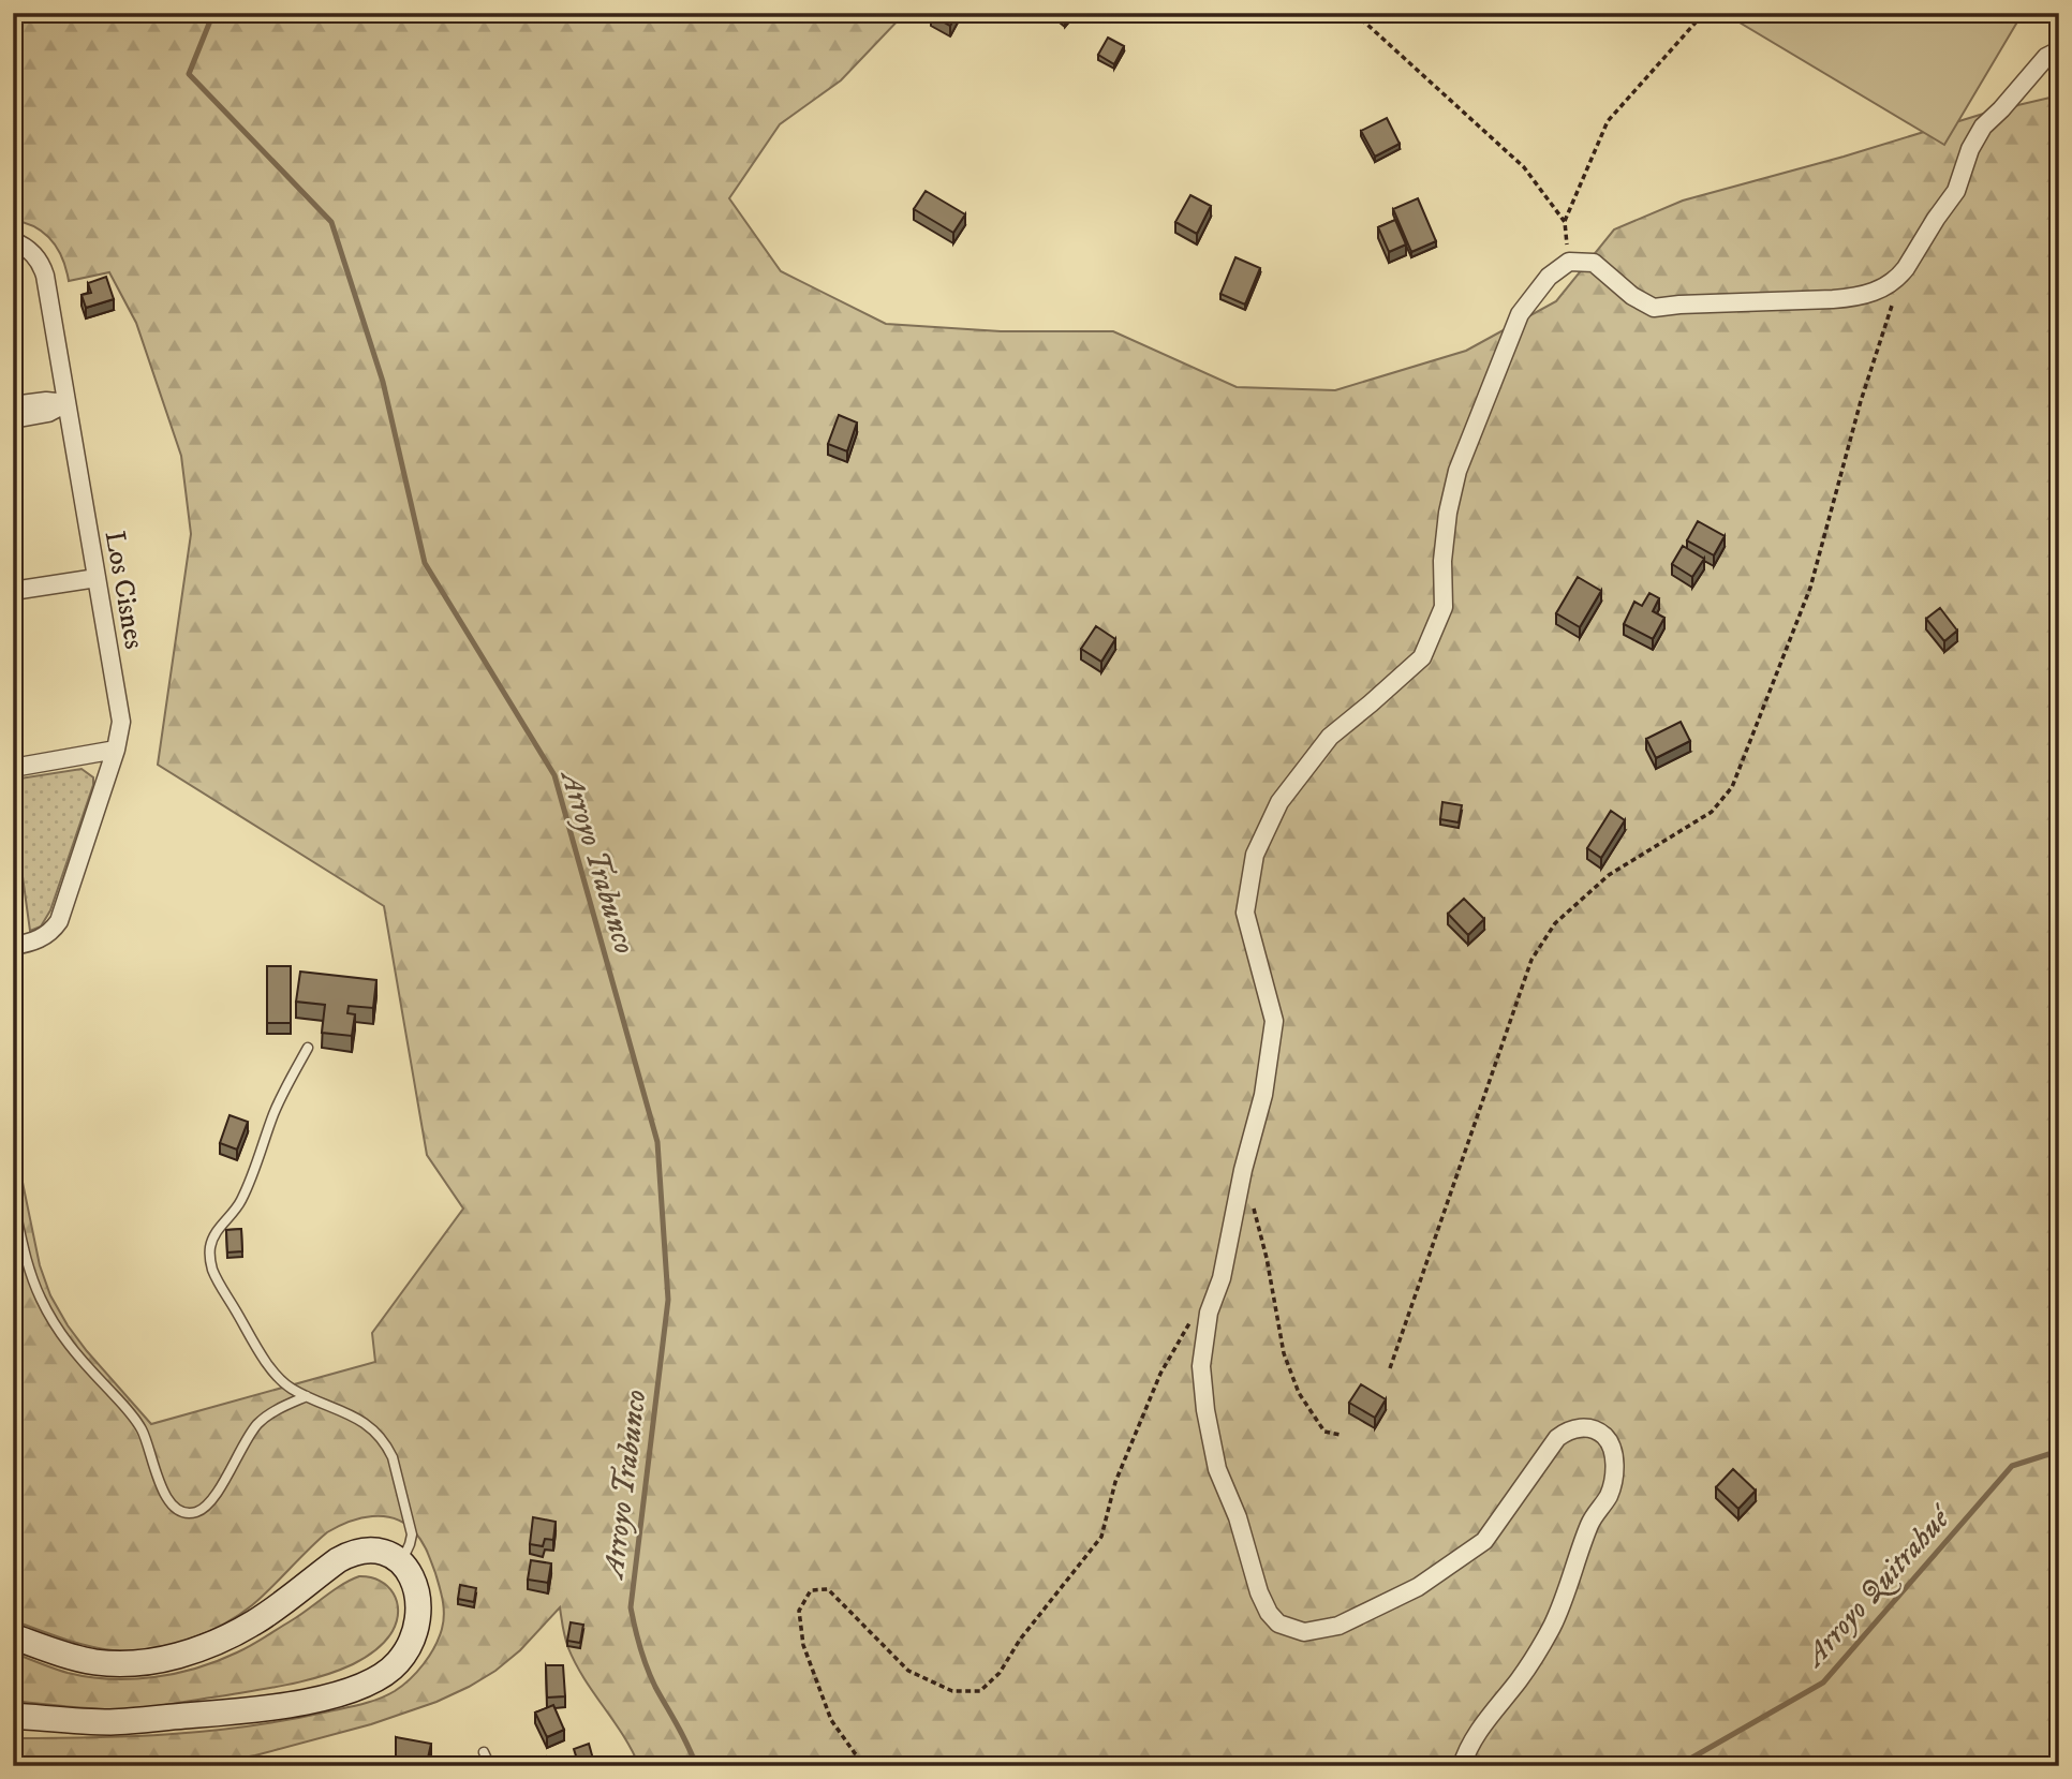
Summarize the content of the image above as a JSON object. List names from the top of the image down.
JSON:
{
  "streets": {
    "street": ["Los Cisnes"]
  },
  "water": ["Arroyo Trabunco", "Arroyo Quitrahué"]
}
